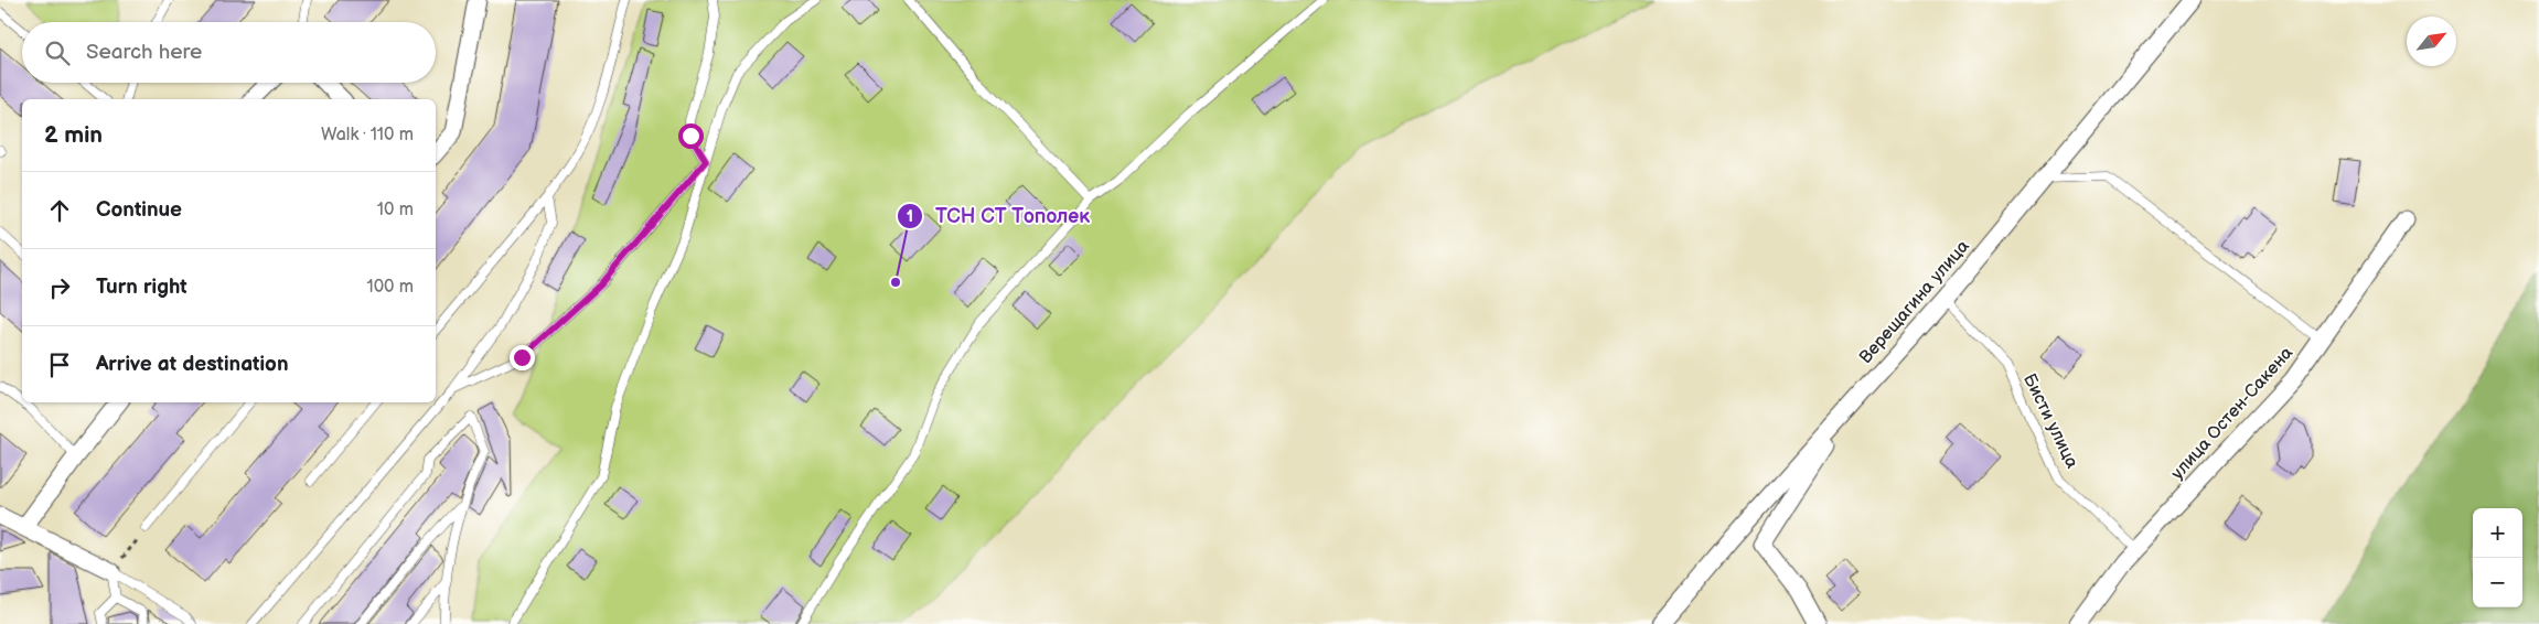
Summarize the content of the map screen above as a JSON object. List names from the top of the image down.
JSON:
{
  "streets": {
    "street": ["Верещагина улица", "улица Остен-Сакена"],
    "lane": ["Бисти улица"]
  },
  "crossings": [
    ["Верещагина улица", "Бисти улица"],
    ["улица Остен-Сакена", "Бисти улица"]
  ],
  "places": ["ТСН СТ Тополек"],
  "north": "top right",
  "page": {
    "search": "Search here",
    "heading": ["2 min", "Walk · 110 m"],
    "list": [
      ["Continue", "10 m"],
      ["Turn right", "100 m"],
      "Arrive at destination"
    ],
    "map_buttons": ["+", "−"]
  }
}
